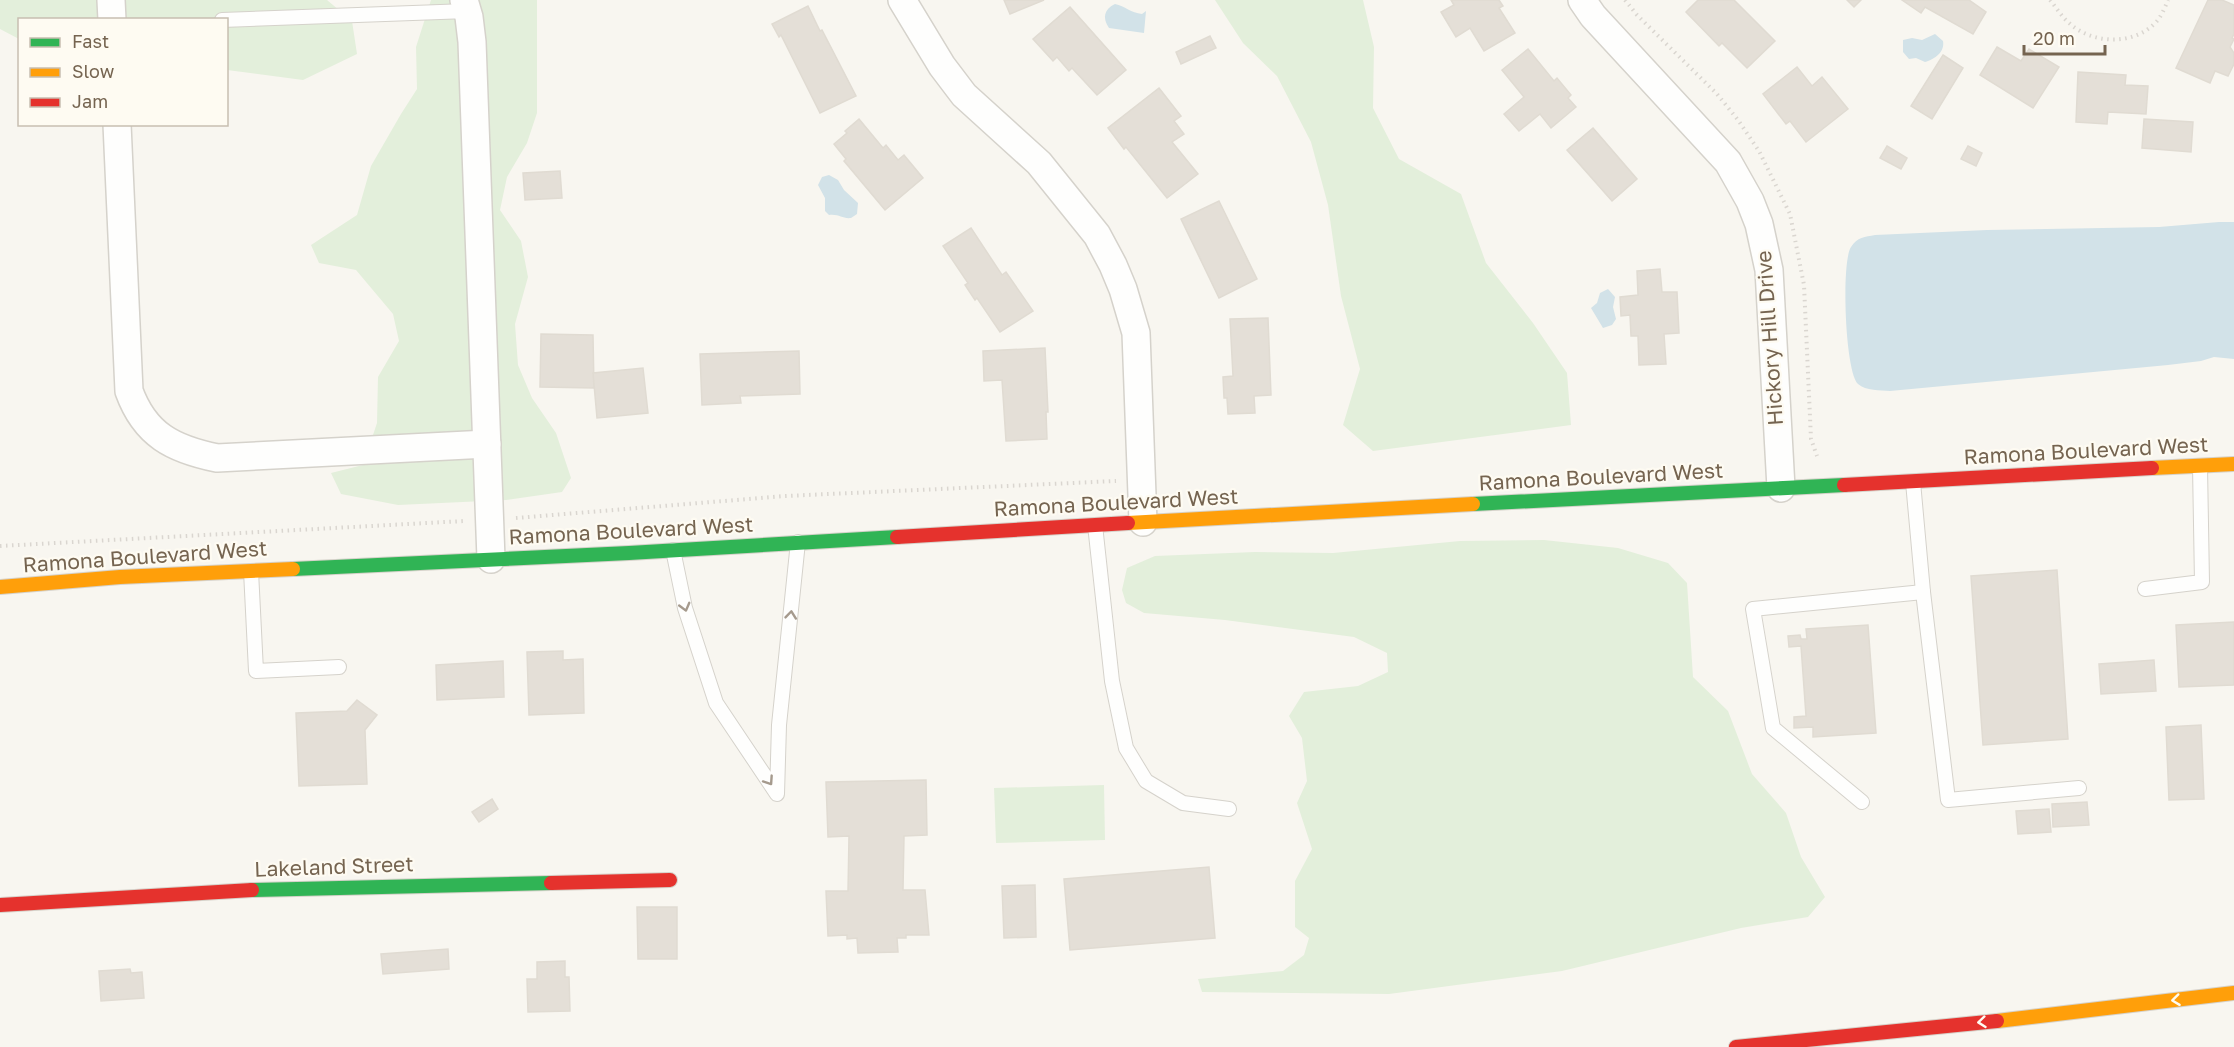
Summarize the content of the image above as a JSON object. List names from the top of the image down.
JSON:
{
  "streets": {
    "main road": ["Ramona Boulevard West", "Lakeland Street"],
    "street": ["Hickory Hill Drive"]
  },
  "crossings": [
    ["Hickory Hill Drive", "Ramona Boulevard West"]
  ],
  "legend": ["Fast", "Slow", "Jam"],
  "scale_bar": "20 m"
}
